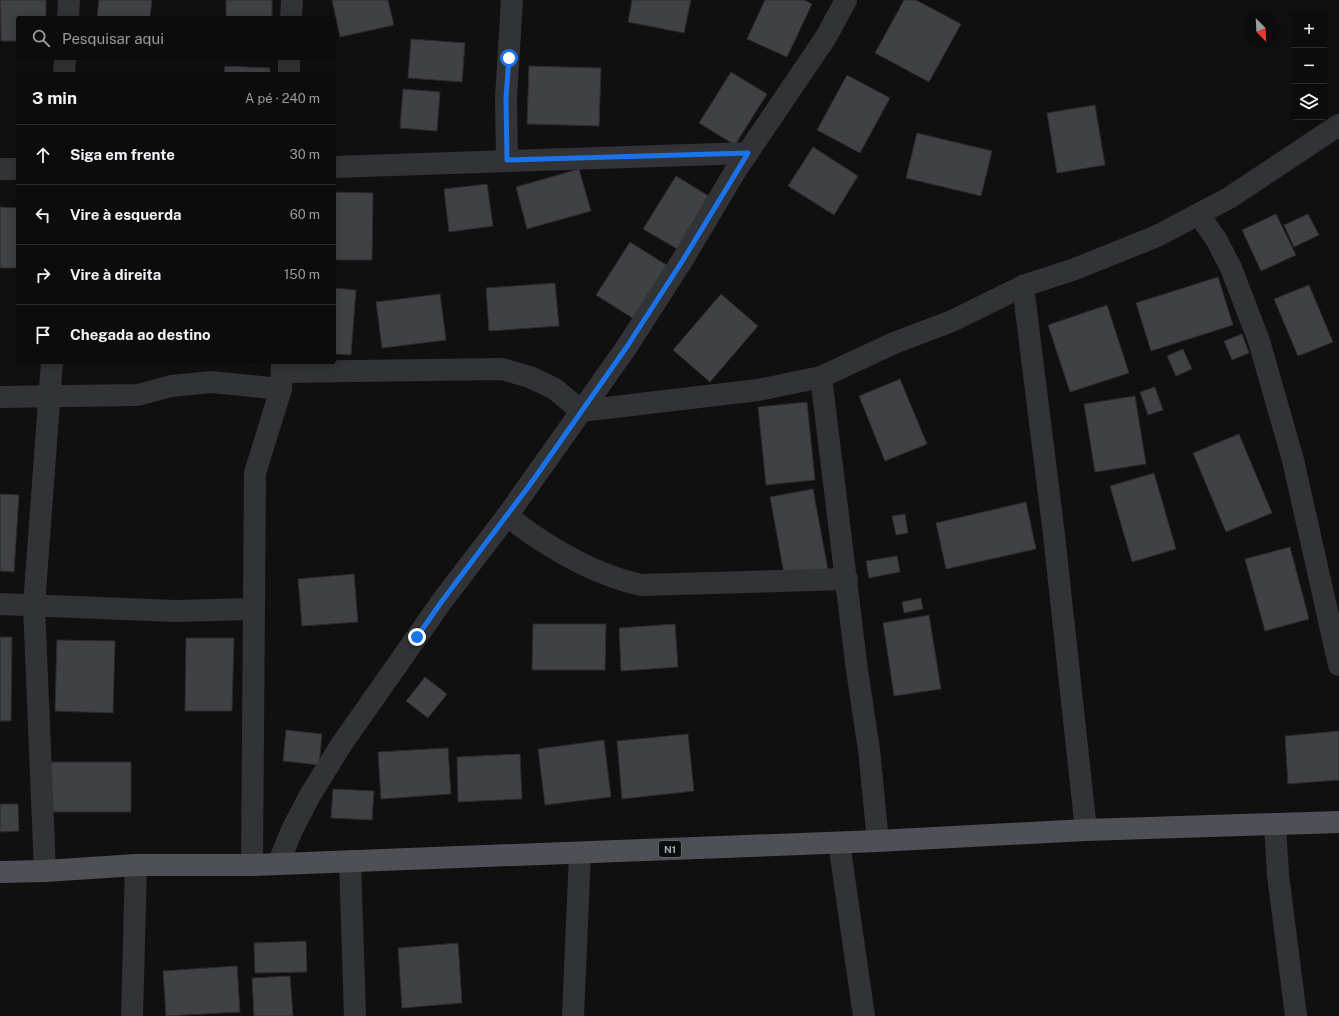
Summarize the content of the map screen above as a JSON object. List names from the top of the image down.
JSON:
{
  "streets": {
    "main road": ["N1"]
  },
  "north": "bottom right",
  "page": {
    "map_buttons": ["+", "−"],
    "search": "Pesquisar aqui",
    "heading": ["3 min", "A pé · 240 m"],
    "list": [
      ["Siga em frente", "30 m"],
      ["Vire à esquerda", "60 m"],
      ["Vire à direita", "150 m"],
      "Chegada ao destino"
    ]
  }
}
